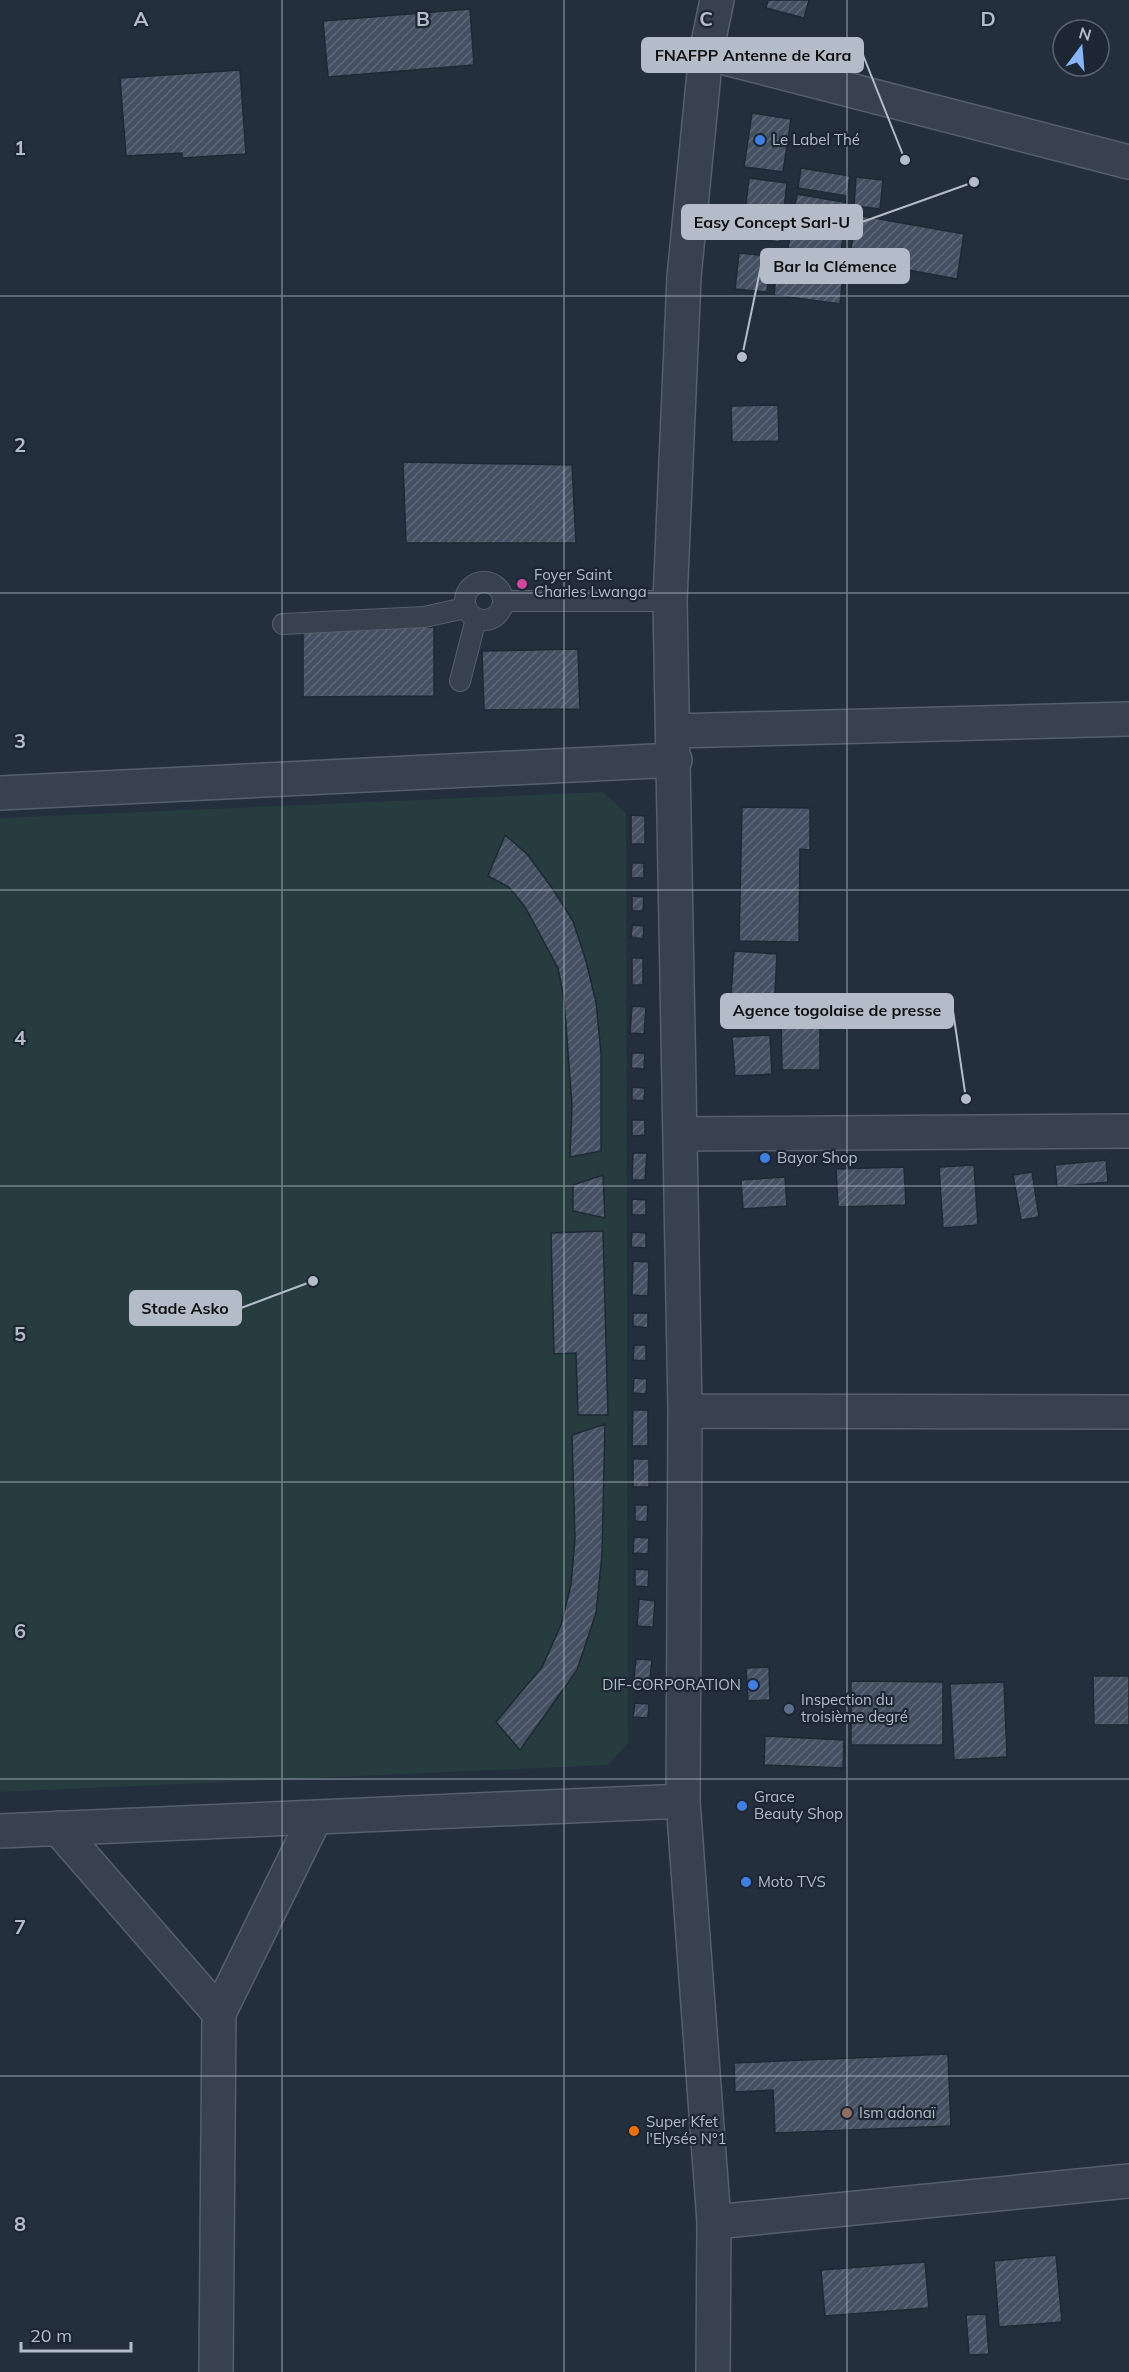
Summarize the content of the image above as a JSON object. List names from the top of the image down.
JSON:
{
  "places": [
    "Le Label Thé",
    "FNAFPP Antenne de Kara",
    "Easy Concept Sarl-U",
    "Bar la Clémence",
    "Foyer Saint Charles Lwanga",
    "Agence togolaise de presse",
    "Bayor Shop",
    "Stade Asko",
    "DIF-CORPORATION",
    "Inspection du troisième degré",
    "Grace Beauty Shop",
    "Moto TVS",
    "Ism adonaï",
    "Super Kfet l'Elysée N°1"
  ],
  "scale_bar": "20 m",
  "north": "top",
  "grid": {
    "columns": [
      "A",
      "B",
      "C",
      "D"
    ],
    "rows": [
      "1",
      "2",
      "3",
      "4",
      "5",
      "6",
      "7",
      "8"
    ]
  }
}
